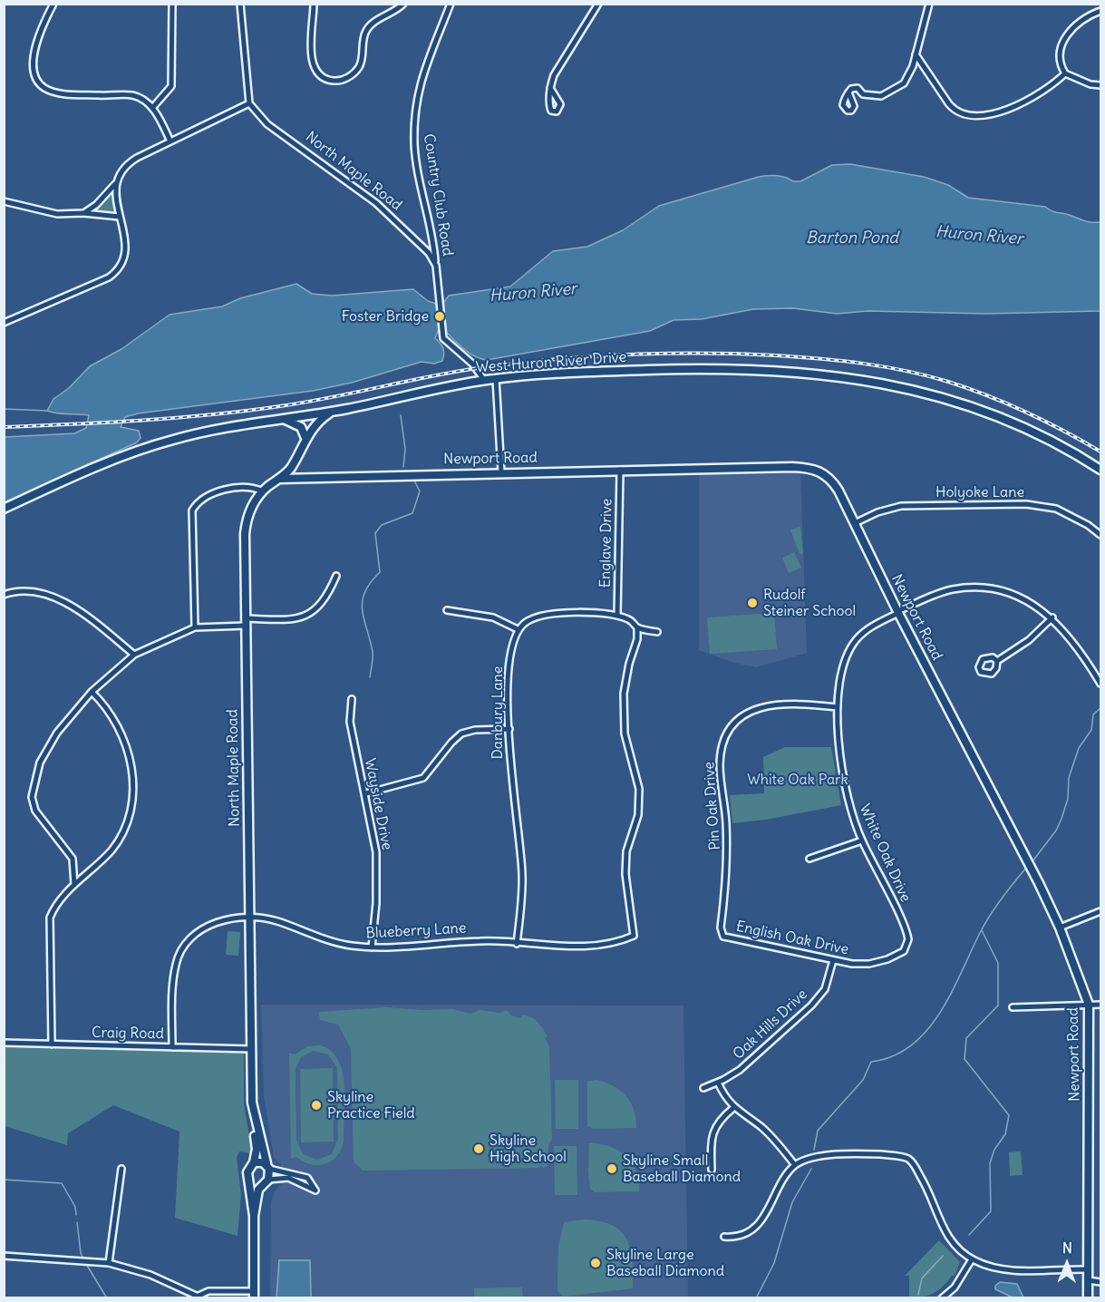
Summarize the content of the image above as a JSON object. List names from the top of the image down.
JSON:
{
  "streets": {
    "street": [
      "North Maple Road",
      "Country Club Road",
      "West Huron River Drive",
      "Newport Road",
      "Holyoke Lane",
      "Englave Drive",
      "Danbury Lane",
      "Wayside Drive",
      "Pin Oak Drive",
      "White Oak Drive",
      "Blueberry Lane",
      "English Oak Drive",
      "Oak Hills Drive",
      "Craig Road"
    ]
  },
  "crossings": [
    ["North Maple Road", "Country Club Road"],
    ["North Maple Road", "West Huron River Drive"],
    ["North Maple Road", "Newport Road"],
    ["North Maple Road", "Blueberry Lane"],
    ["North Maple Road", "Craig Road"],
    ["Newport Road", "Holyoke Lane"],
    ["Newport Road", "Englave Drive"],
    ["Newport Road", "White Oak Drive"],
    ["Danbury Lane", "Blueberry Lane"],
    ["Wayside Drive", "Blueberry Lane"],
    ["Pin Oak Drive", "White Oak Drive"],
    ["Pin Oak Drive", "English Oak Drive"],
    ["White Oak Drive", "English Oak Drive"],
    ["Blueberry Lane", "Craig Road"],
    ["English Oak Drive", "Oak Hills Drive"]
  ],
  "water": ["Huron River", "Barton Pond"],
  "parks": ["White Oak Park"],
  "places": [
    "Foster Bridge",
    "Rudolf Steiner School",
    "Skyline Practice Field",
    "Skyline High School",
    "Skyline Small Baseball Diamond",
    "Skyline Large Baseball Diamond"
  ],
  "north": "top"
}
